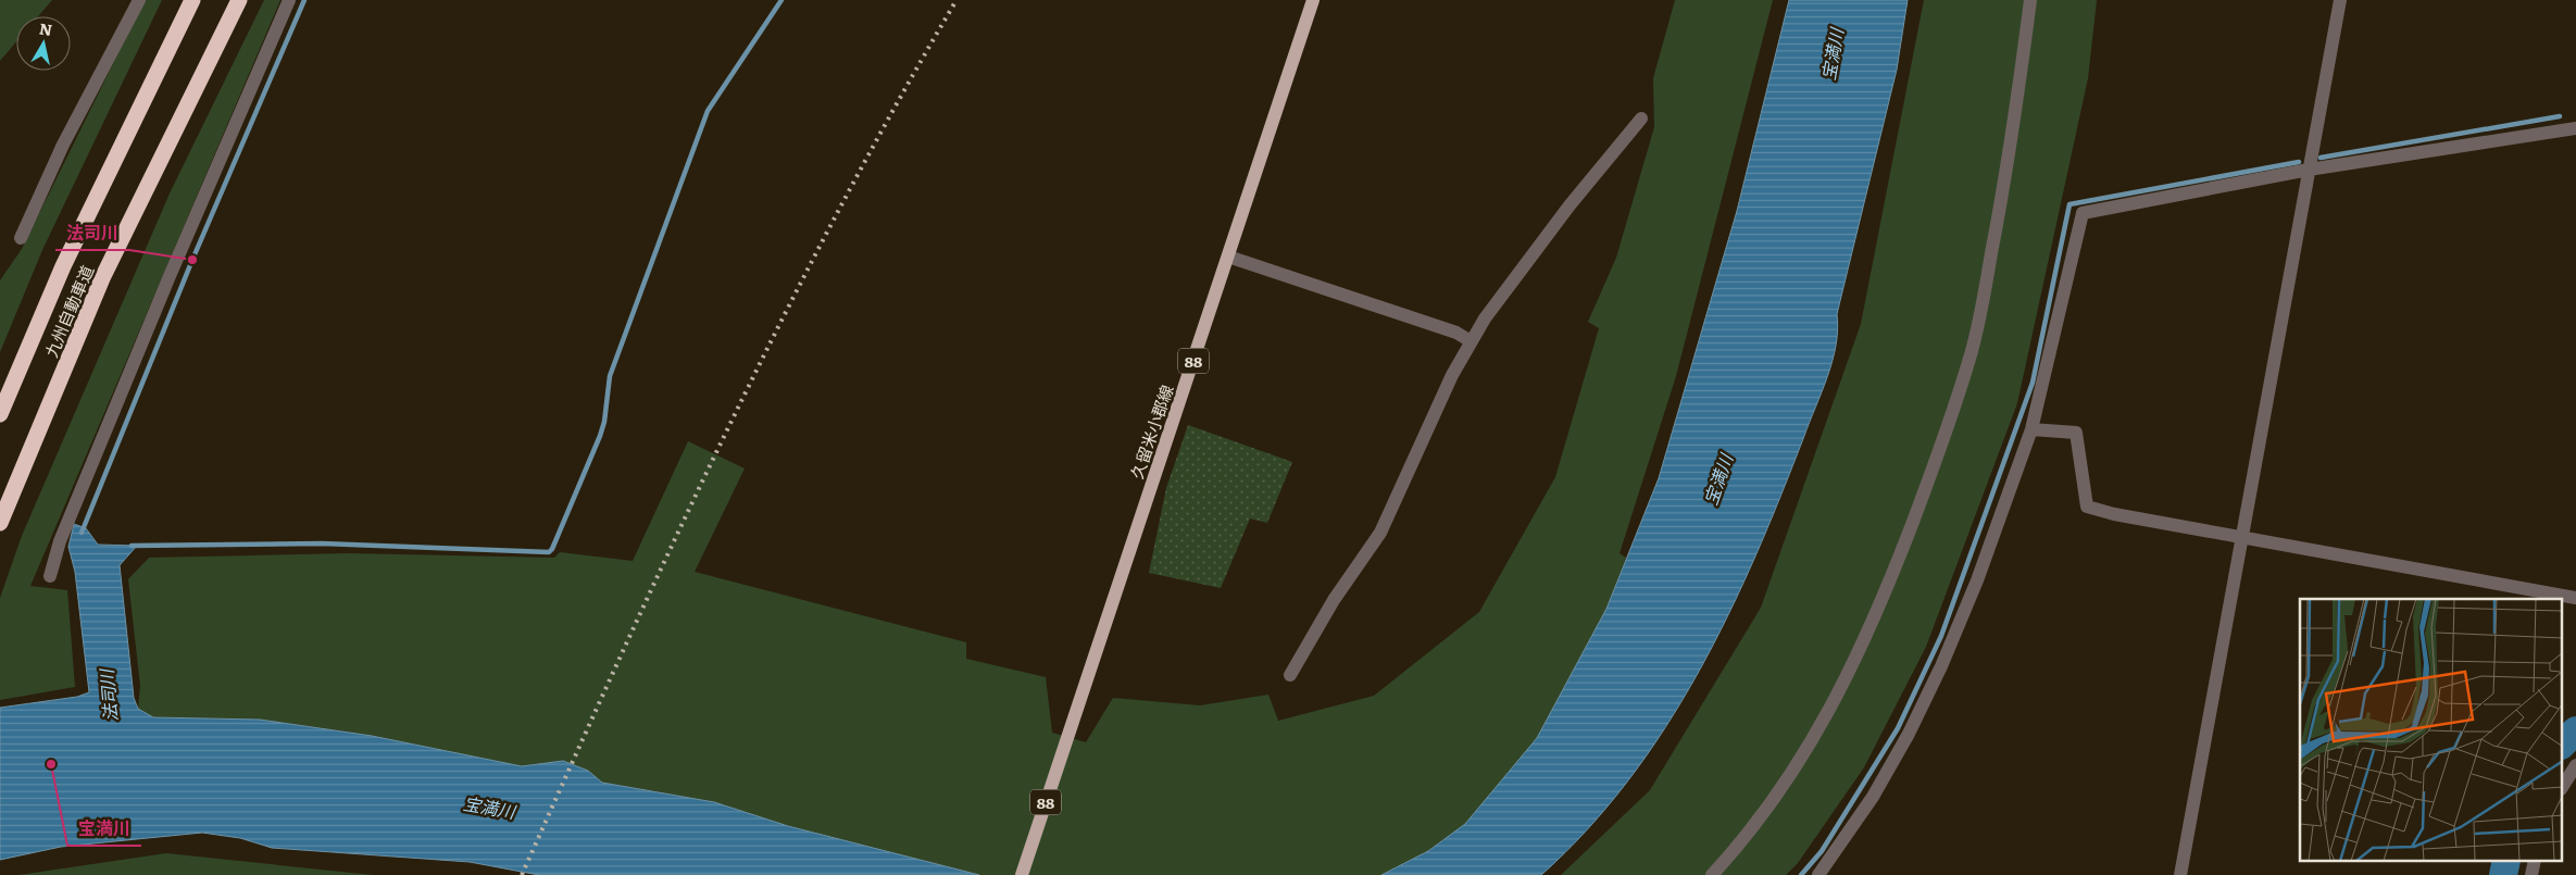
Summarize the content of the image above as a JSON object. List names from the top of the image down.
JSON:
{
  "streets": {
    "highway": ["九州自動車道"],
    "main road": ["88", "久留米小郡線"]
  },
  "water": ["宝満川", "法司川"],
  "places": ["法司川", "宝満川"],
  "north": "top"
}
